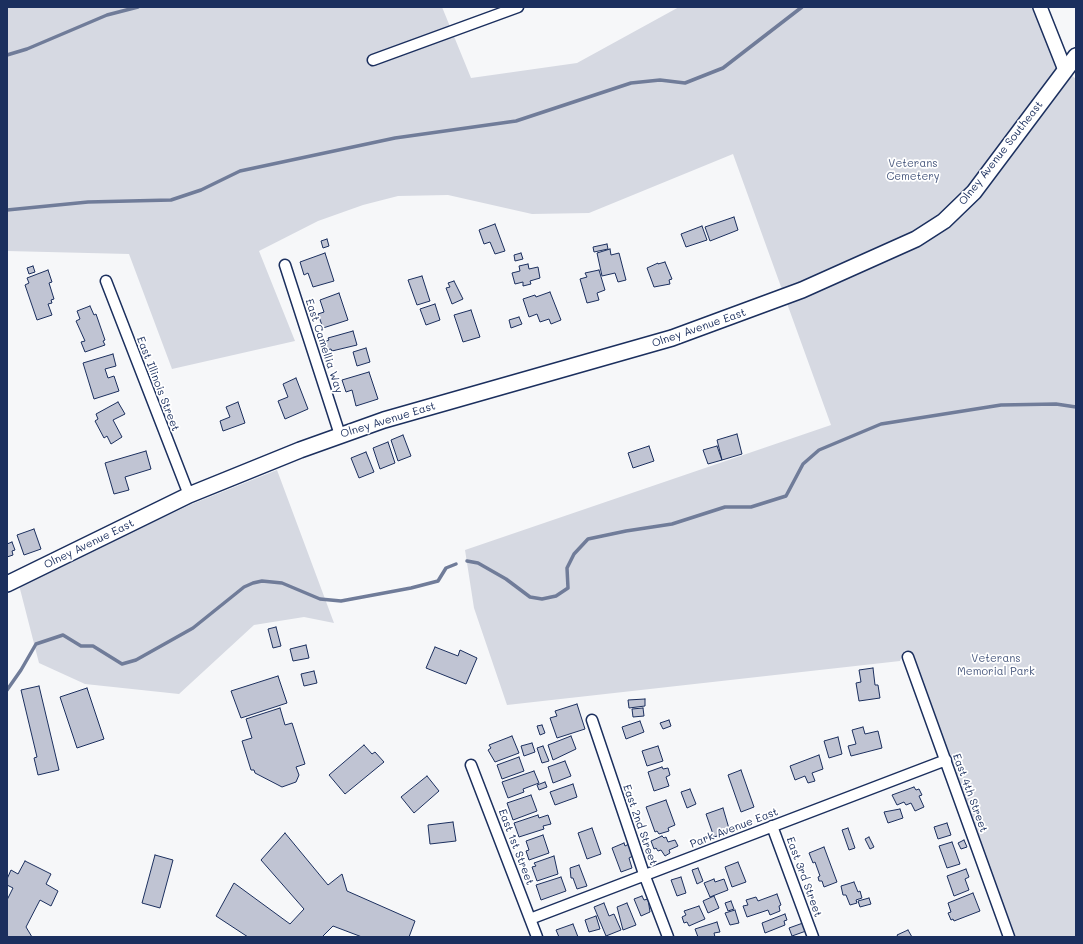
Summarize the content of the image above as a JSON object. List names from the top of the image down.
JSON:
{
  "streets": {
    "main road": ["Olney Avenue Southeast", "Olney Avenue East"],
    "street": [
      "East Camellia Way",
      "East Illinois Street",
      "East 4th Street",
      "East 2nd Street",
      "Park Avenue East",
      "East 1st Street",
      "East 3rd Street"
    ]
  },
  "crossings": [
    ["Olney Avenue Southeast", "Olney Avenue East"],
    ["Olney Avenue East", "East Camellia Way"],
    ["Olney Avenue East", "East Illinois Street"],
    ["East 4th Street", "Park Avenue East"],
    ["East 2nd Street", "Park Avenue East"],
    ["Park Avenue East", "East 1st Street"],
    ["Park Avenue East", "East 3rd Street"]
  ],
  "parks": ["Veterans Cemetery", "Veterans Memorial Park"]
}
